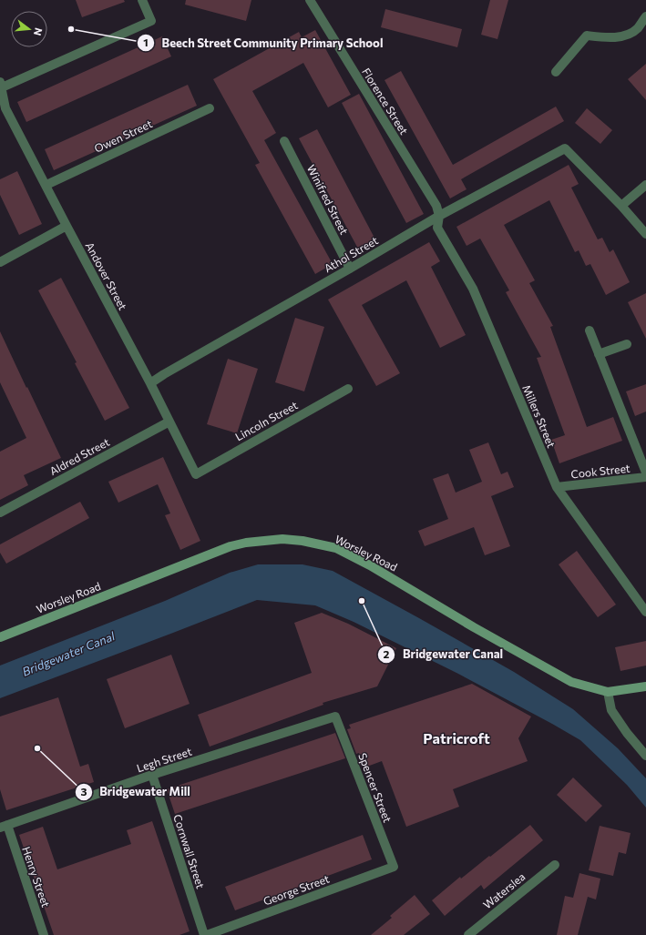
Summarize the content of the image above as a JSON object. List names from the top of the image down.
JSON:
{
  "streets": {
    "main road": ["Worsley Road"],
    "street": [
      "Florence Street",
      "Owen Street",
      "Winifred Street",
      "Athol Street",
      "Andover Street",
      "Millers Street",
      "Lincoln Street",
      "Aldred Street",
      "Cook Street",
      "Legh Street",
      "Spencer Street",
      "Cornwall Street",
      "Henry Street",
      "George Street",
      "Waterslea"
    ]
  },
  "crossings": [
    ["Florence Street", "Athol Street"],
    ["Florence Street", "Millers Street"],
    ["Owen Street", "Andover Street"],
    ["Winifred Street", "Athol Street"],
    ["Athol Street", "Andover Street"],
    ["Athol Street", "Millers Street"],
    ["Andover Street", "Lincoln Street"],
    ["Andover Street", "Aldred Street"],
    ["Millers Street", "Cook Street"],
    ["Legh Street", "Spencer Street"],
    ["Legh Street", "Cornwall Street"],
    ["Legh Street", "Henry Street"],
    ["Spencer Street", "George Street"]
  ],
  "districts": ["Patricroft"],
  "water": ["Bridgewater Canal"],
  "places": ["Beech Street Community Primary School", "Bridgewater Canal", "Bridgewater Mill"],
  "north": "right"
}
